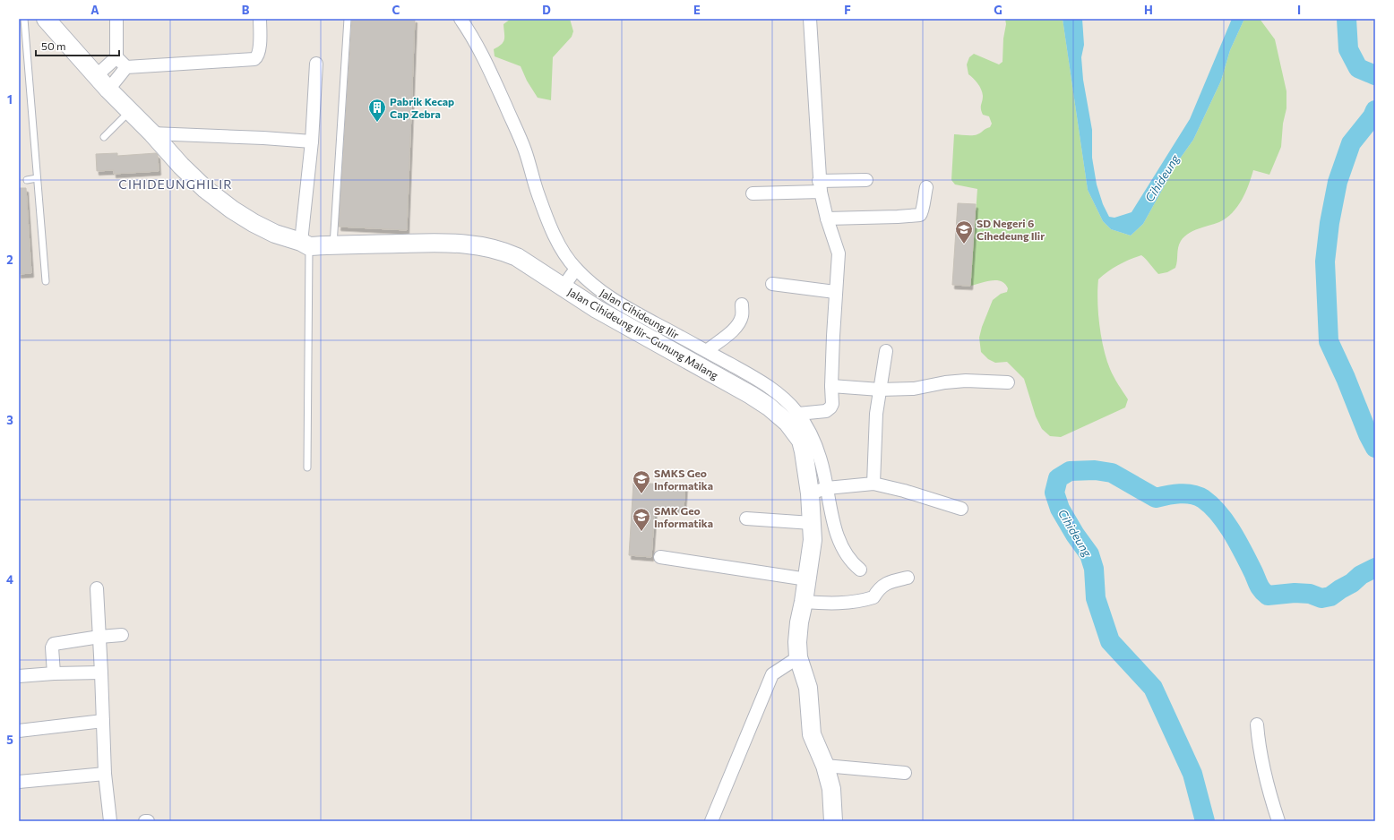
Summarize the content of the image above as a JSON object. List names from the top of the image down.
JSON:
{
  "streets": {
    "main road": ["Jalan Cihideung Ilir–Gunung Malang"],
    "street": ["Jalan Cihideung Ilir"]
  },
  "crossings": [
    ["Jalan Cihideung Ilir", "Jalan Cihideung Ilir–Gunung Malang"]
  ],
  "districts": ["CIHIDEUNGHILIR"],
  "water": ["Cihideung"],
  "places": {
    "building": ["Pabrik Kecap Cap Zebra"],
    "school or university": ["SD Negeri 6 Cihedeung Ilir", "SMKS Geo Informatika", "SMK Geo Informatika"]
  },
  "scale_bar": "50 m",
  "grid": {
    "columns": [
      "A",
      "B",
      "C",
      "D",
      "E",
      "F",
      "G",
      "H",
      "I"
    ],
    "rows": [
      "1",
      "2",
      "3",
      "4",
      "5"
    ]
  }
}
